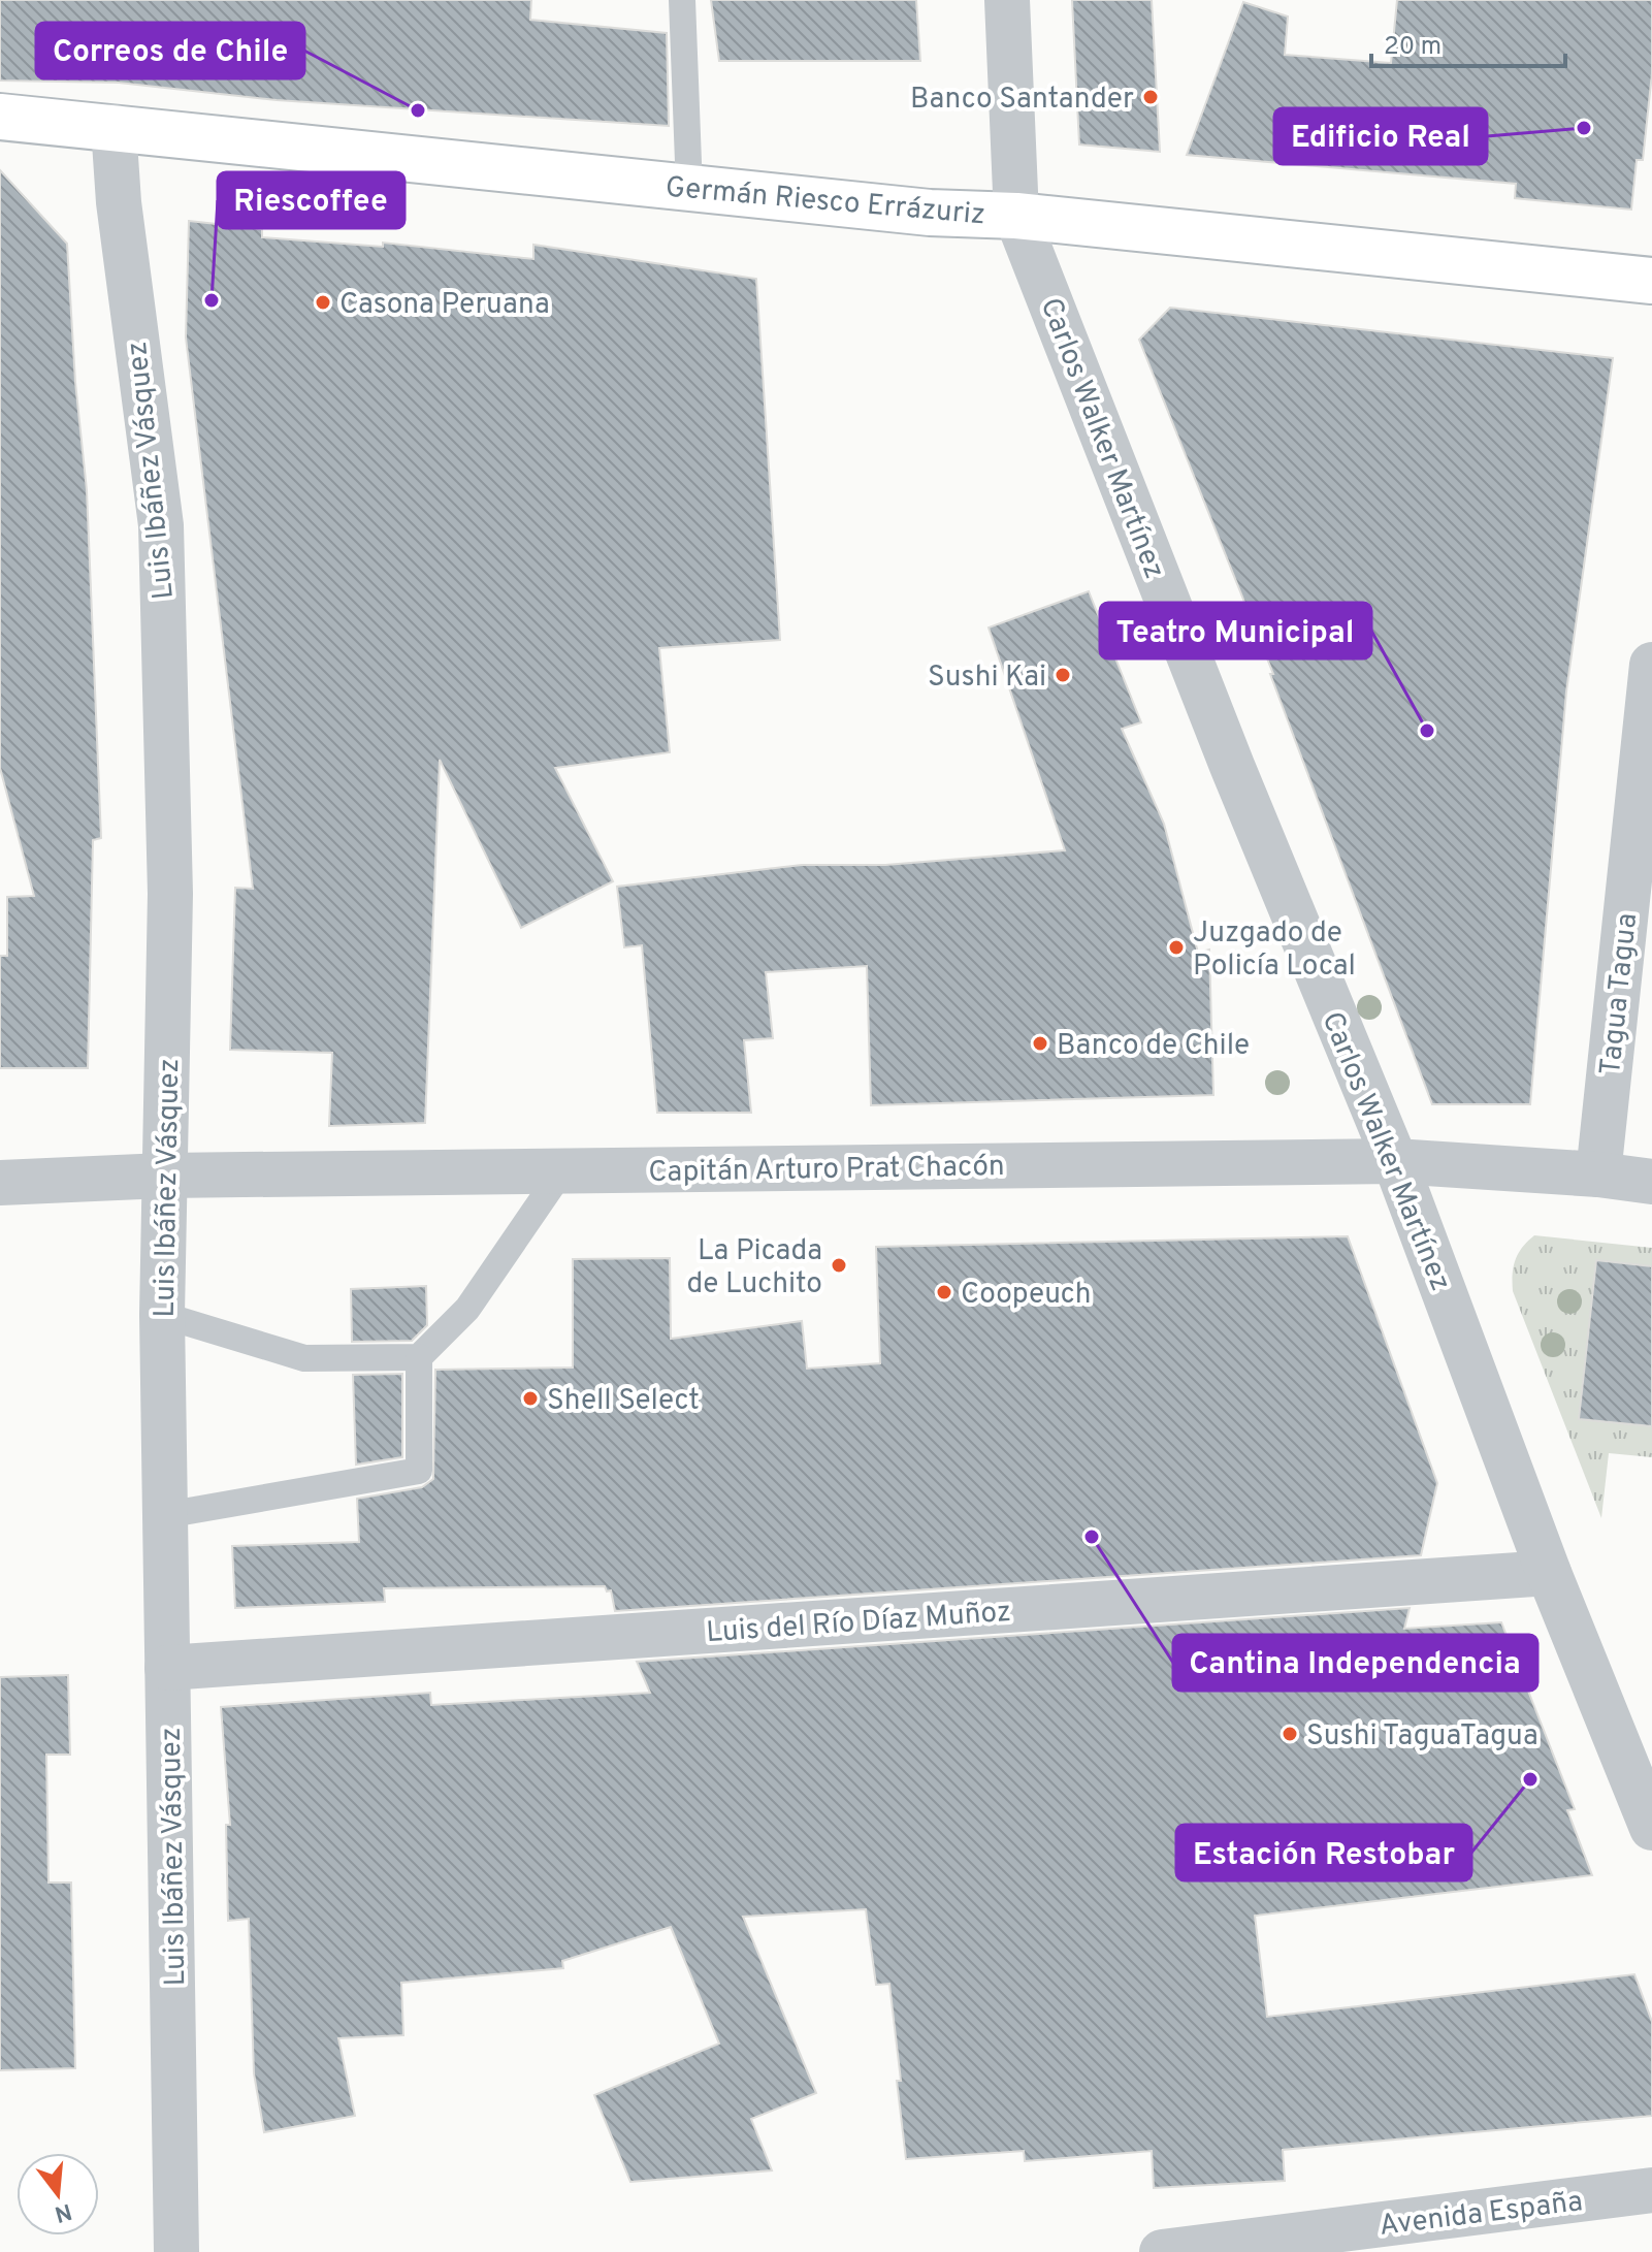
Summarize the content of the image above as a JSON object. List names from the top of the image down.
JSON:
{
  "streets": {
    "main road": ["Germán Riesco Errázuriz"],
    "street": [
      "Carlos Walker Martínez",
      "Luis Ibáñez Vásquez",
      "Tagua Tagua",
      "Capitán Arturo Prat Chacón",
      "Luis del Río Díaz Muñoz",
      "Avenida España"
    ]
  },
  "crossings": [
    ["Germán Riesco Errázuriz", "Carlos Walker Martínez"],
    ["Germán Riesco Errázuriz", "Luis Ibáñez Vásquez"],
    ["Carlos Walker Martínez", "Capitán Arturo Prat Chacón"],
    ["Carlos Walker Martínez", "Luis del Río Díaz Muñoz"],
    ["Luis Ibáñez Vásquez", "Capitán Arturo Prat Chacón"],
    ["Luis Ibáñez Vásquez", "Luis del Río Díaz Muñoz"],
    ["Tagua Tagua", "Capitán Arturo Prat Chacón"]
  ],
  "places": [
    "Banco Santander",
    "Correos de Chile",
    "Edificio Real",
    "Riescoffee",
    "Casona Peruana",
    "Sushi Kai",
    "Teatro Municipal",
    "Juzgado de Policía Local",
    "Banco de Chile",
    "La Picada de Luchito",
    "Coopeuch",
    "Shell Select",
    "Cantina Independencia",
    "Sushi TaguaTagua",
    "Estación Restobar"
  ],
  "scale_bar": "20 m",
  "north": "bottom"
}
